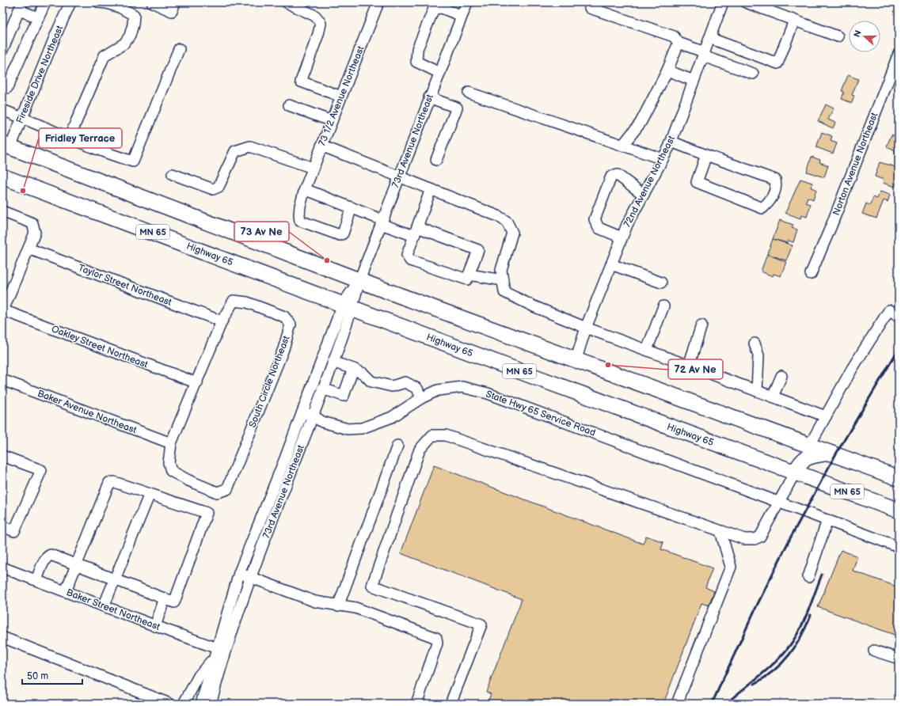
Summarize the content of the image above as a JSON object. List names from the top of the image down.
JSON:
{
  "streets": {
    "highway": ["MN 65", "Highway 65"],
    "street": [
      "Fireside Drive Northeast",
      "73 1/2 Avenue Northeast",
      "73rd Avenue Northeast",
      "Norton Avenue Northeast",
      "72nd Avenue Northeast",
      "Taylor Street Northeast",
      "Oakley Street Northeast",
      "South Circle Northeast",
      "Baker Avenue Northeast",
      "State Hwy 65 Service Road",
      "Baker Street Northeast"
    ]
  },
  "crossings": [
    ["73rd Avenue Northeast", "Highway 65"],
    ["73rd Avenue Northeast", "State Hwy 65 Service Road"],
    ["73rd Avenue Northeast", "Baker Street Northeast"],
    ["Taylor Street Northeast", "South Circle Northeast"],
    ["Oakley Street Northeast", "South Circle Northeast"],
    ["South Circle Northeast", "Baker Avenue Northeast"]
  ],
  "places": ["Fridley Terrace", "73 Av Ne", "72 Av Ne"],
  "scale_bar": "50 m",
  "north": "left"
}
